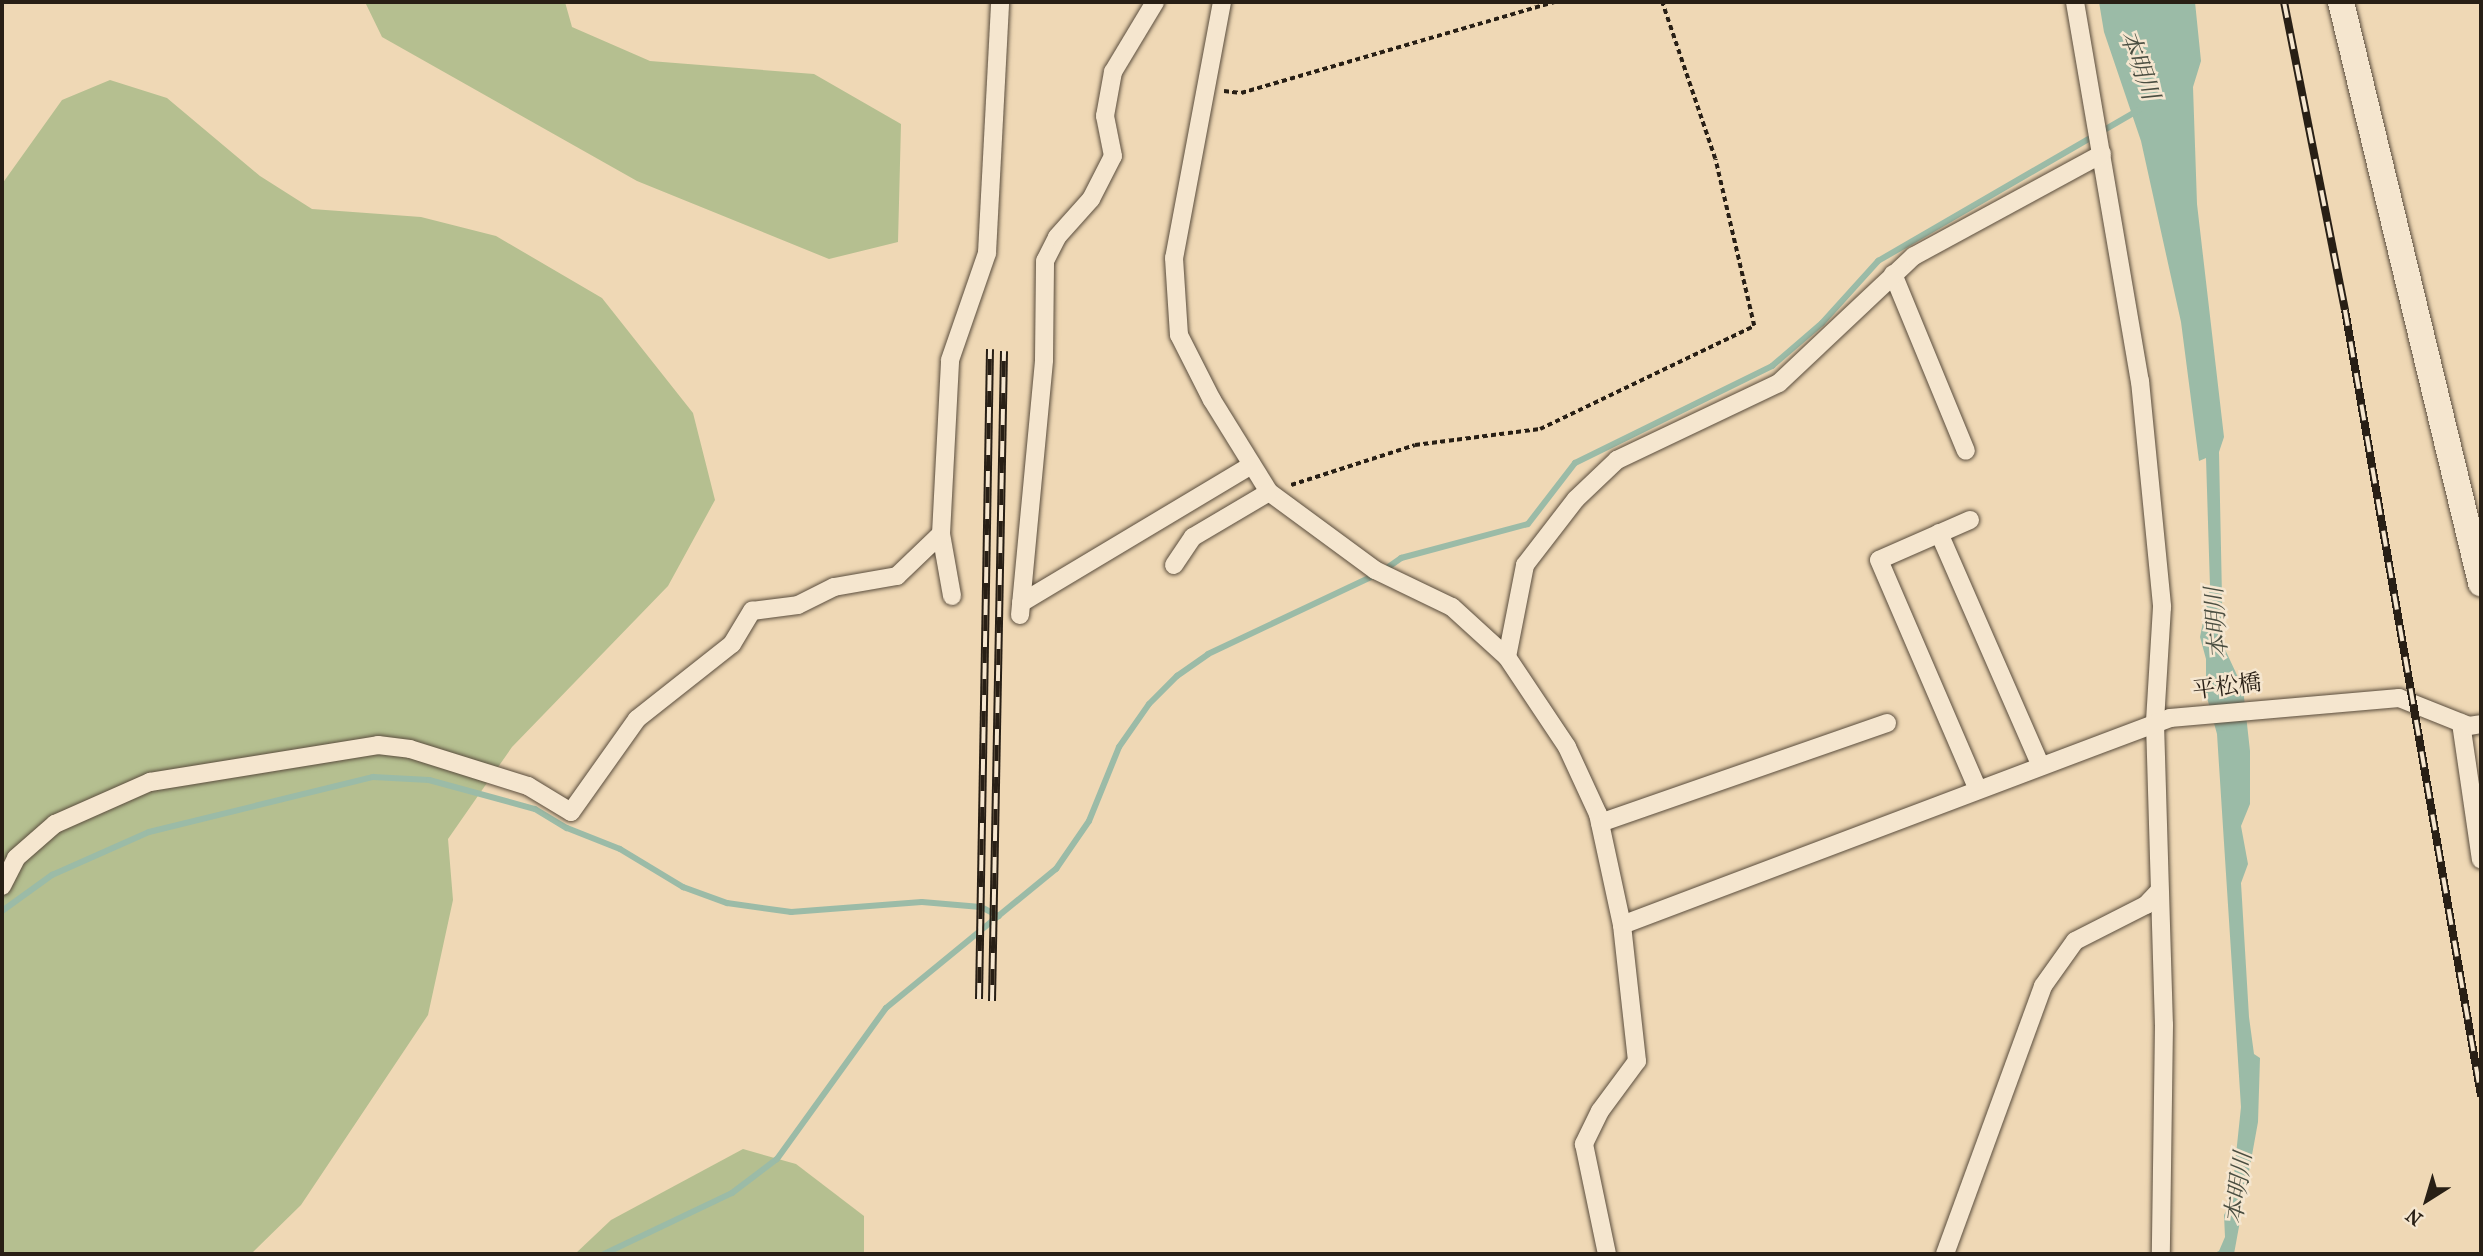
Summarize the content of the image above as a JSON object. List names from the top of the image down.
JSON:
{
  "streets": {
    "street": ["平松橋"]
  },
  "water": ["本明川"],
  "north": "bottom left"
}
